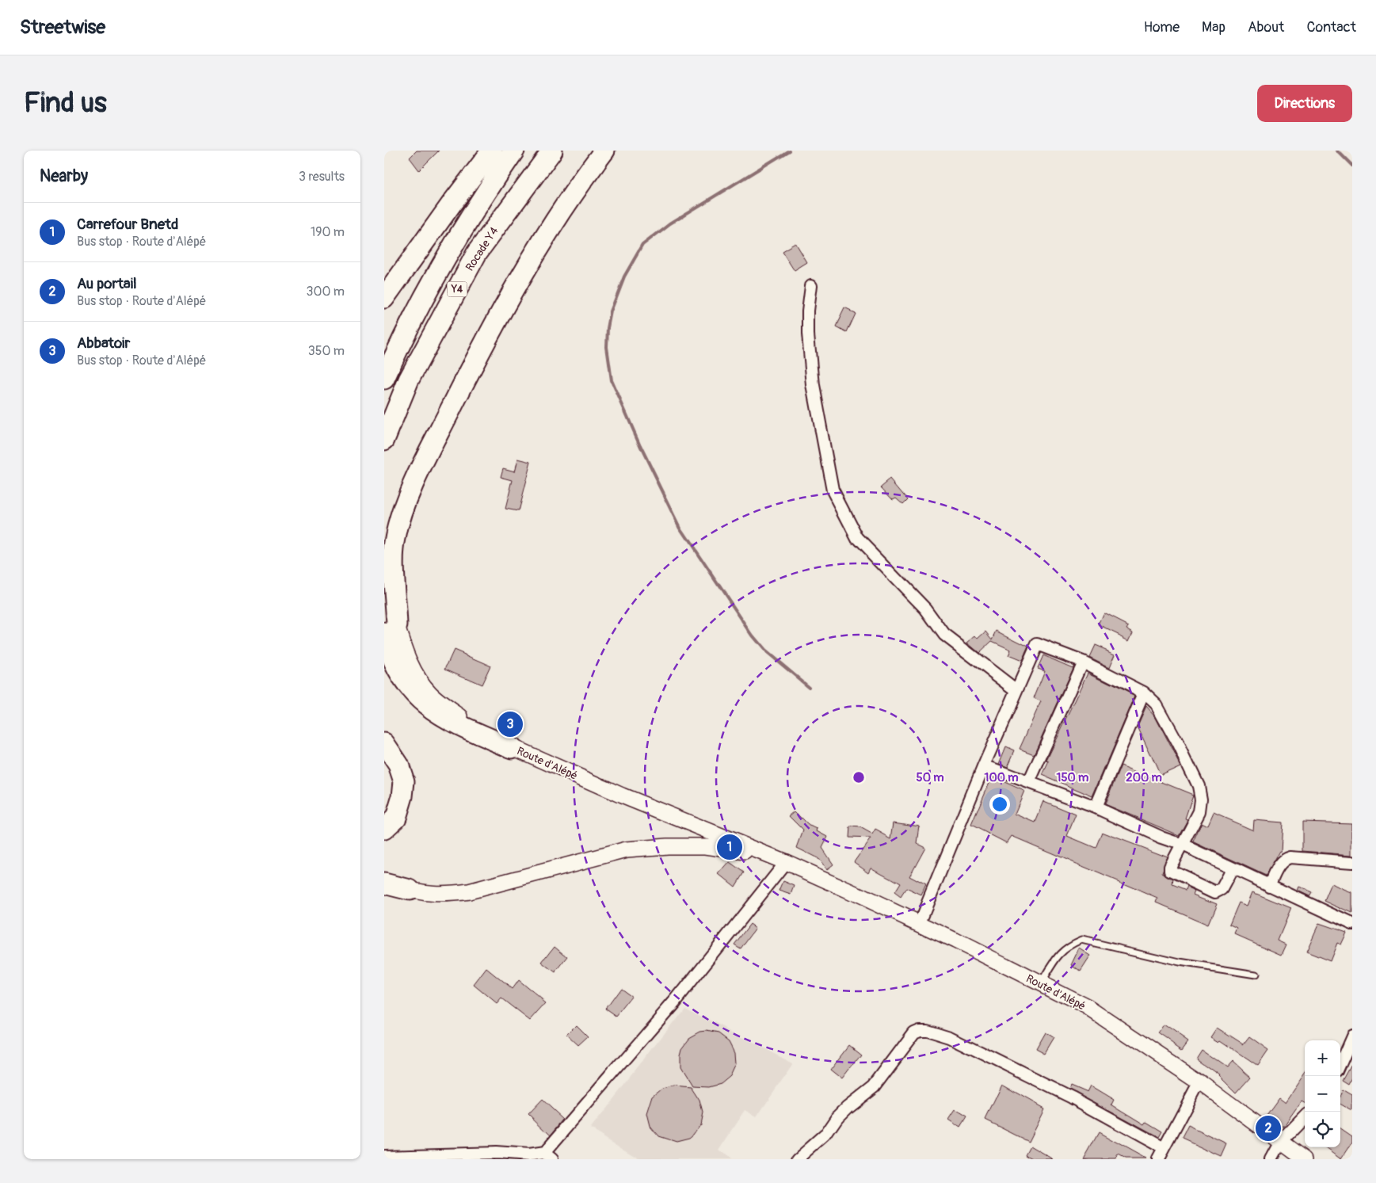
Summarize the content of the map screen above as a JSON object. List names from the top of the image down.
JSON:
{
  "streets": {
    "highway": ["Rocade Y4", "Y4"],
    "main road": ["Route d'Alépé"]
  },
  "page": {
    "header": "Streetwise",
    "nav": [
      "Home",
      "Map",
      "About",
      "Contact"
    ],
    "buttons": "Directions",
    "title": "Find us",
    "heading": ["Nearby", "3 results"],
    "list": [
      {
        "mark": "1",
        "name": "Carrefour Bnetd",
        "note": "Bus stop · Route d'Alépé",
        "value": "190 m"
      },
      {
        "mark": "2",
        "name": "Au portail",
        "note": "Bus stop · Route d'Alépé",
        "value": "300 m"
      },
      {
        "mark": "3",
        "name": "Abbatoir",
        "note": "Bus stop · Route d'Alépé",
        "value": "350 m"
      }
    ],
    "pins": ["3", "1", "2"],
    "map_buttons": ["+", "−"]
  },
  "rings": [
    "50 m",
    "100 m",
    "150 m",
    "200 m"
  ]
}
